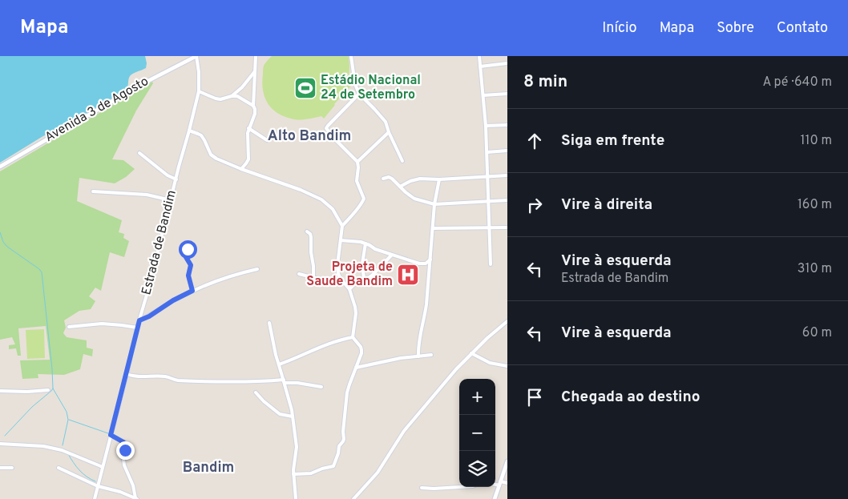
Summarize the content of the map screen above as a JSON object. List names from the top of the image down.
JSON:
{
  "streets": {
    "street": ["Avenida 3 de Agosto", "Estrada de Bandim"]
  },
  "crossings": [
    ["Avenida 3 de Agosto", "Estrada de Bandim"]
  ],
  "districts": ["Alto Bandim", "Bandim"],
  "places": {
    "sports": ["Estádio Nacional 24 de Setembro"],
    "hospital": ["Projeta de Saude Bandim"]
  },
  "page": {
    "header": "Mapa",
    "nav": [
      "Início",
      "Mapa",
      "Sobre",
      "Contato"
    ],
    "heading": ["8 min", "A pé · 640 m"],
    "list": [
      ["Siga em frente", "110 m"],
      ["Vire à direita", "160 m"],
      ["Vire à esquerda", "Estrada de Bandim", "310 m"],
      ["Vire à esquerda", "60 m"],
      "Chegada ao destino"
    ],
    "map_buttons": ["+", "−"]
  }
}
